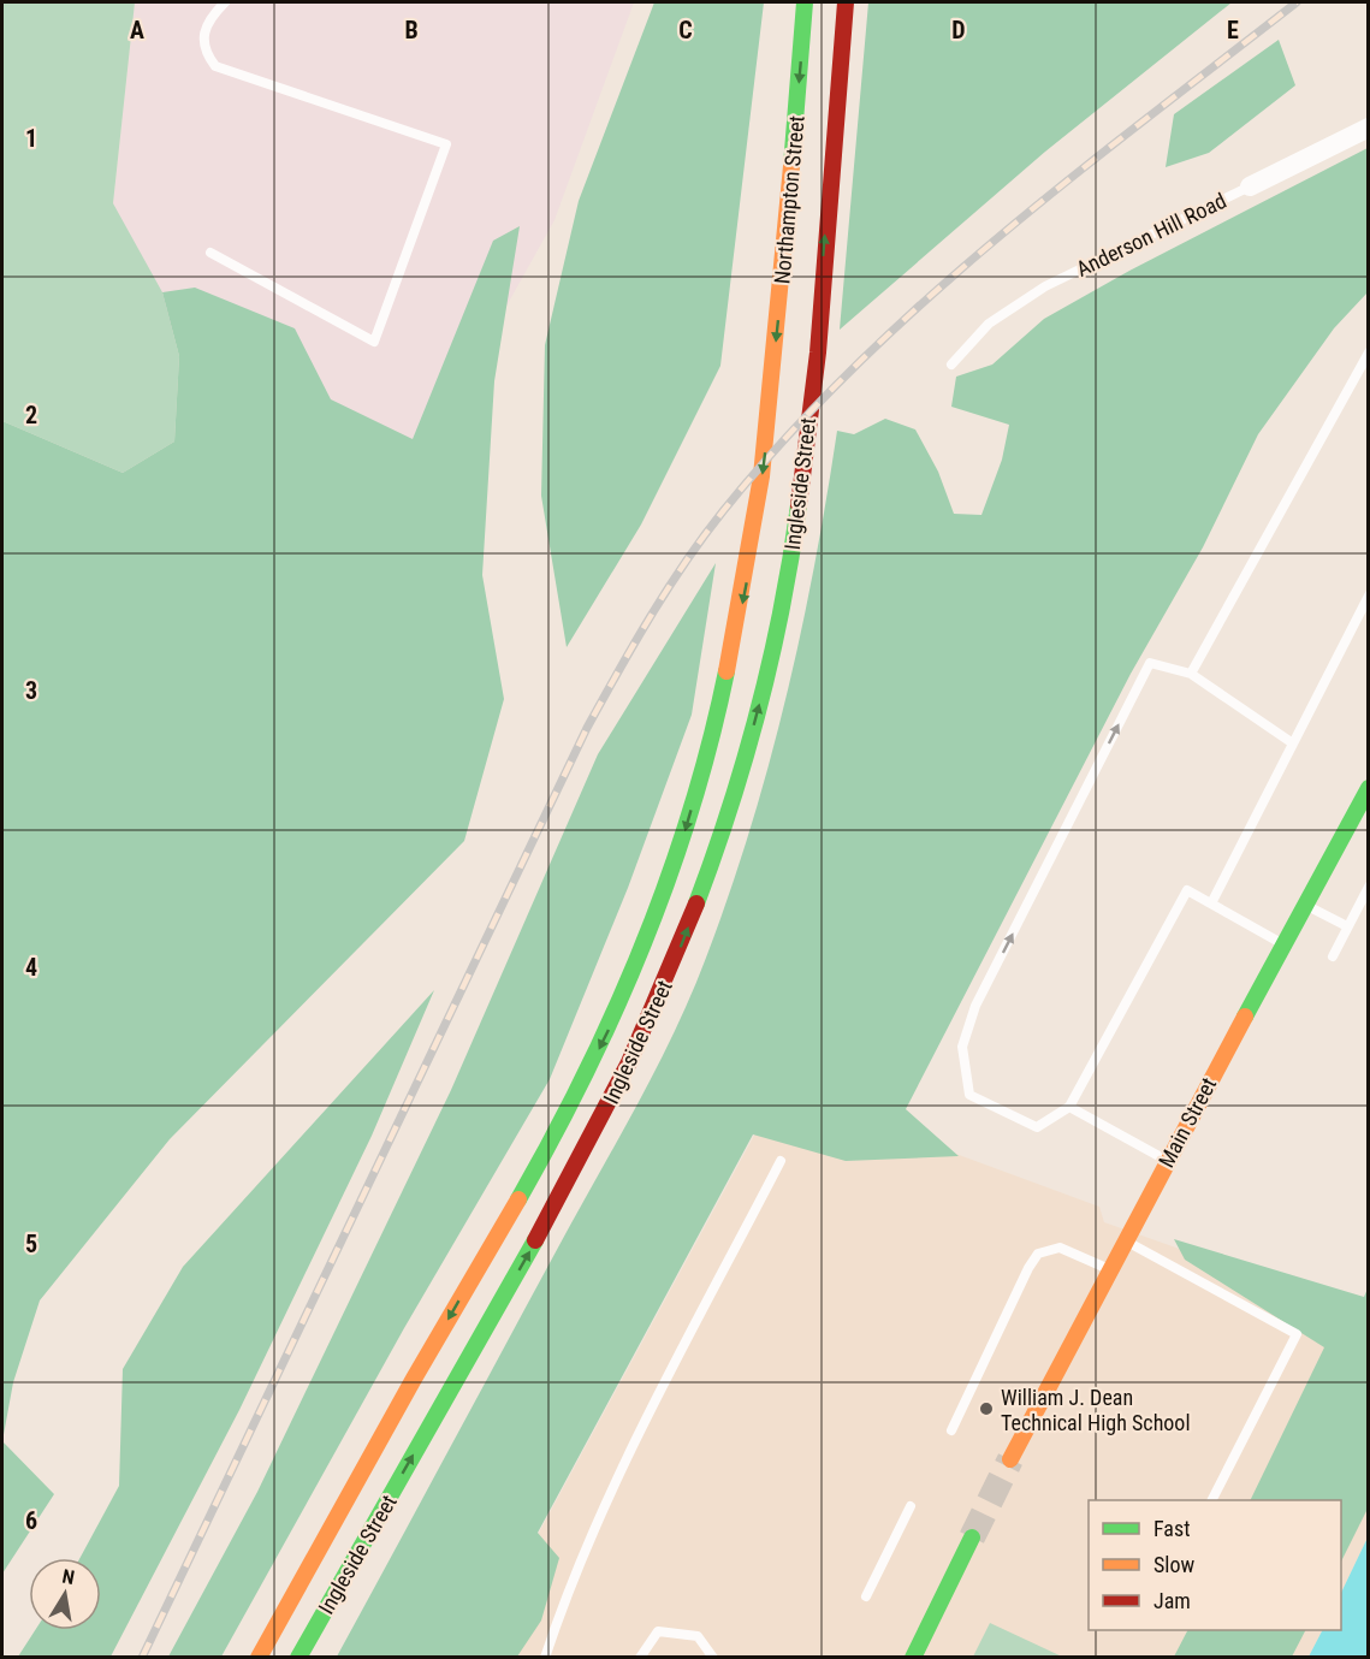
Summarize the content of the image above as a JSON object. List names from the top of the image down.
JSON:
{
  "streets": {
    "main road": ["Northampton Street", "Ingleside Street", "Main Street"],
    "street": ["Anderson Hill Road"]
  },
  "crossings": [
    ["Northampton Street", "Ingleside Street"]
  ],
  "places": ["William J. Dean Technical High School"],
  "legend": ["Fast", "Slow", "Jam"],
  "north": "top",
  "grid": {
    "columns": [
      "A",
      "B",
      "C",
      "D",
      "E"
    ],
    "rows": [
      "1",
      "2",
      "3",
      "4",
      "5",
      "6"
    ]
  }
}
